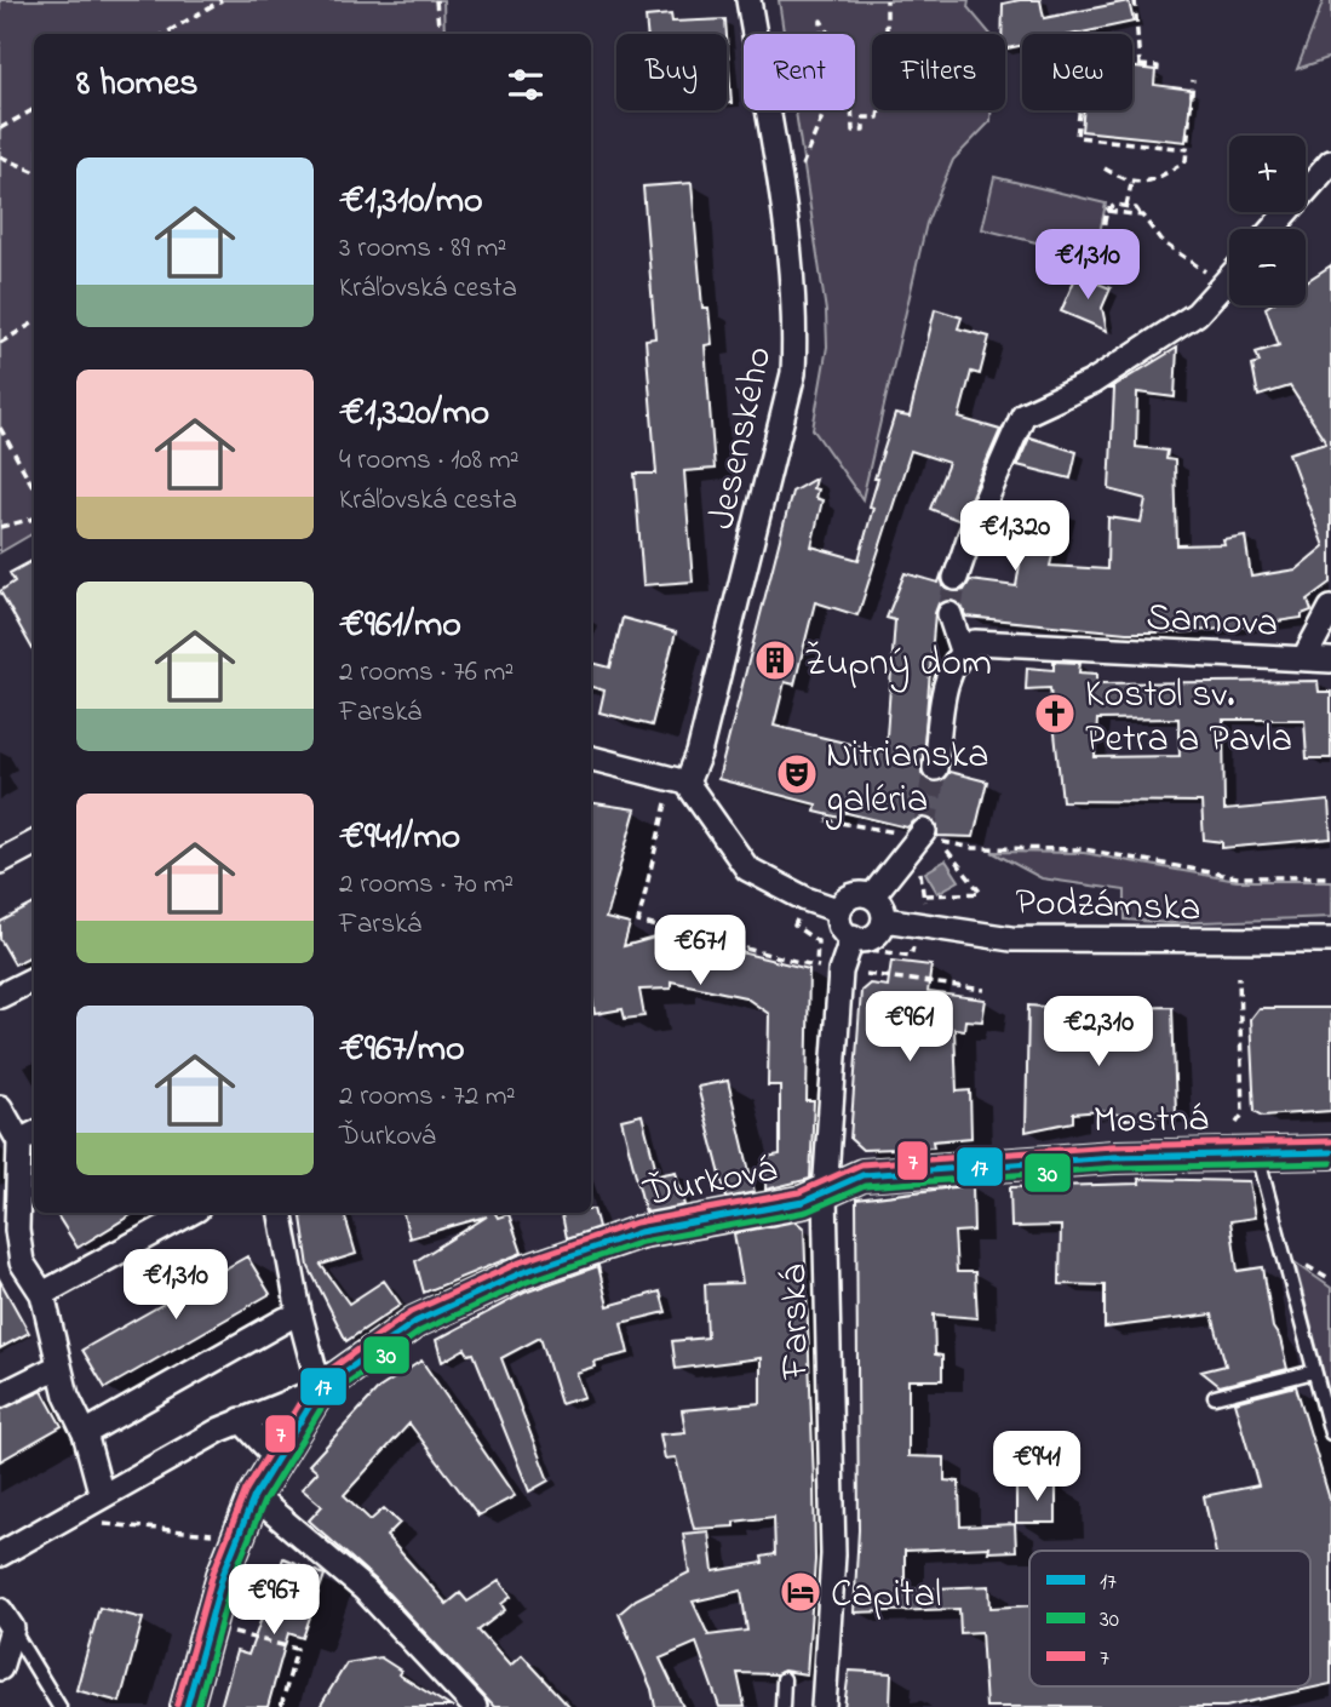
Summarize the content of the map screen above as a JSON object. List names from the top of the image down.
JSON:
{
  "streets": {
    "street": [
      "Jesenského",
      "Samova",
      "Podzámska",
      "Mostná",
      "Ďurková",
      "Farská"
    ]
  },
  "crossings": [
    ["Podzámska", "Farská"],
    ["Mostná", "Ďurková"],
    ["Mostná", "Farská"],
    ["Ďurková", "Farská"]
  ],
  "places": {
    "building": ["Župný dom"],
    "church": ["Kostol sv. Petra a Pavla"],
    "theatre": ["Nitrianska galéria"],
    "hotel": ["Capital"]
  },
  "lines": ["transit line 7", "transit line 17", "transit line 30"],
  "legend": ["17", "30", "7"],
  "page": {
    "chip": [
      "Buy",
      "Rent",
      "Filters",
      "New"
    ],
    "heading": "8 homes",
    "map_buttons": ["+", "−"],
    "list": [
      {
        "name": "€1,310/mo",
        "note": "3 rooms · 89 m² · Kráľovská cesta"
      },
      {
        "name": "€1,320/mo",
        "note": "4 rooms · 108 m² · Kráľovská cesta"
      },
      {
        "name": "€961/mo",
        "note": "2 rooms · 76 m² · Farská"
      },
      {
        "name": "€941/mo",
        "note": "2 rooms · 70 m² · Farská"
      },
      {
        "name": "€967/mo",
        "note": "2 rooms · 72 m² · Ďurková"
      }
    ],
    "price": [
      "€1,310",
      "€1,320",
      "€671",
      "€961",
      "€2,310",
      "€1,310",
      "€941",
      "€967"
    ]
  }
}
